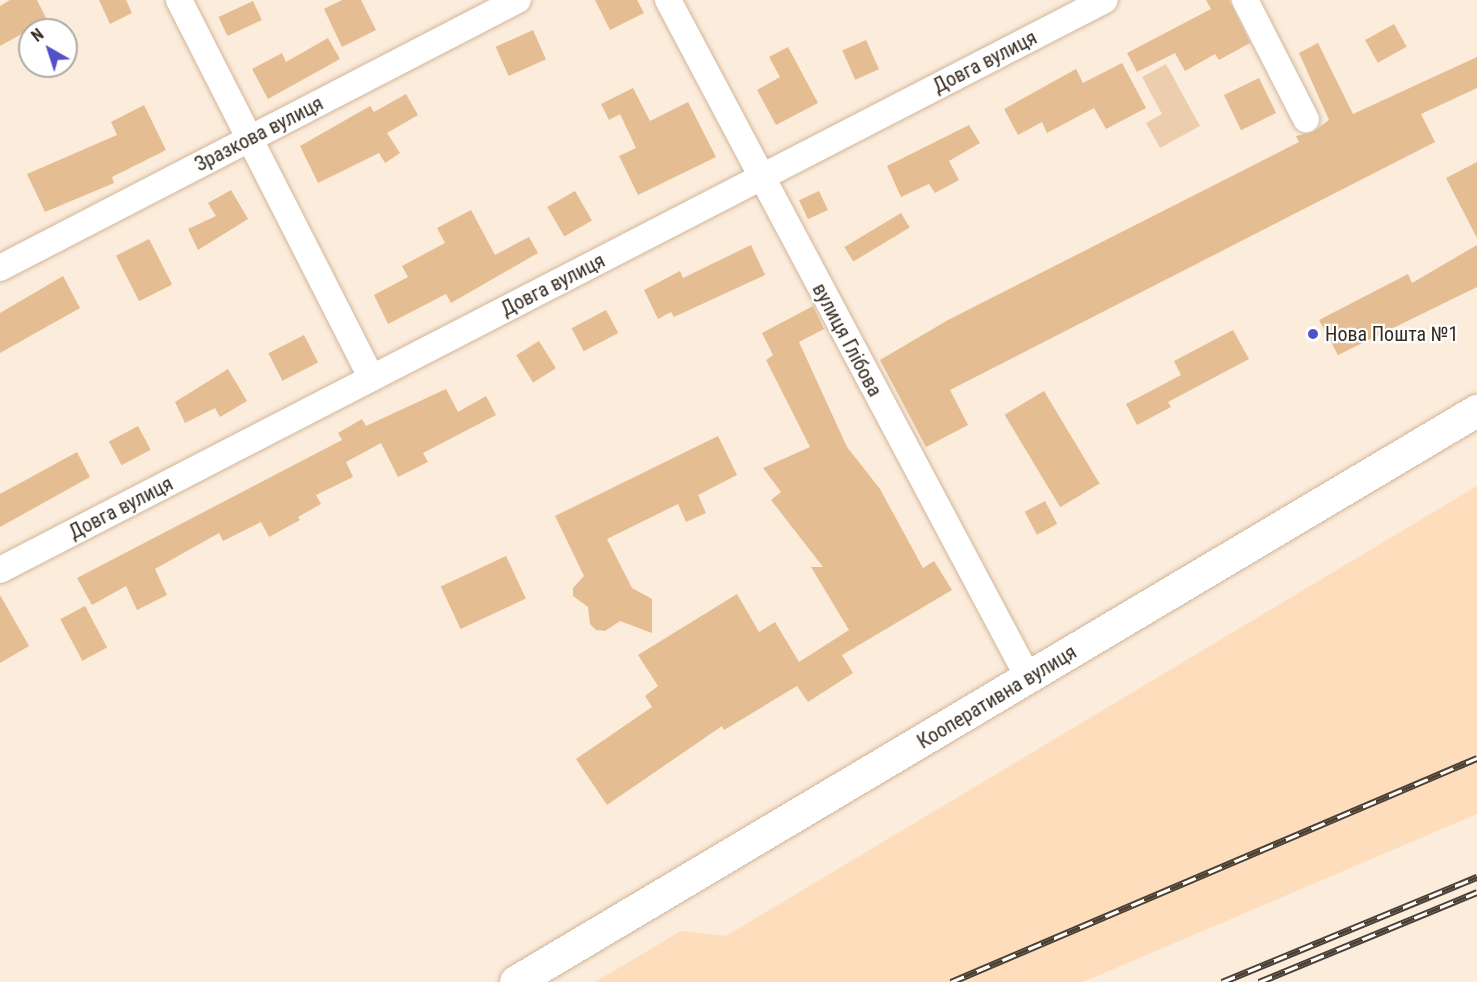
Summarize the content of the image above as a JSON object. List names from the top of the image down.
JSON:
{
  "streets": {
    "street": [
      "Довга вулиця",
      "Зразкова вулиця",
      "вулиця Глібова",
      "Кооперативна вулиця"
    ]
  },
  "crossings": [
    ["Довга вулиця", "вулиця Глібова"],
    ["вулиця Глібова", "Кооперативна вулиця"]
  ],
  "places": ["Нова Пошта №1"],
  "north": "top left"
}
